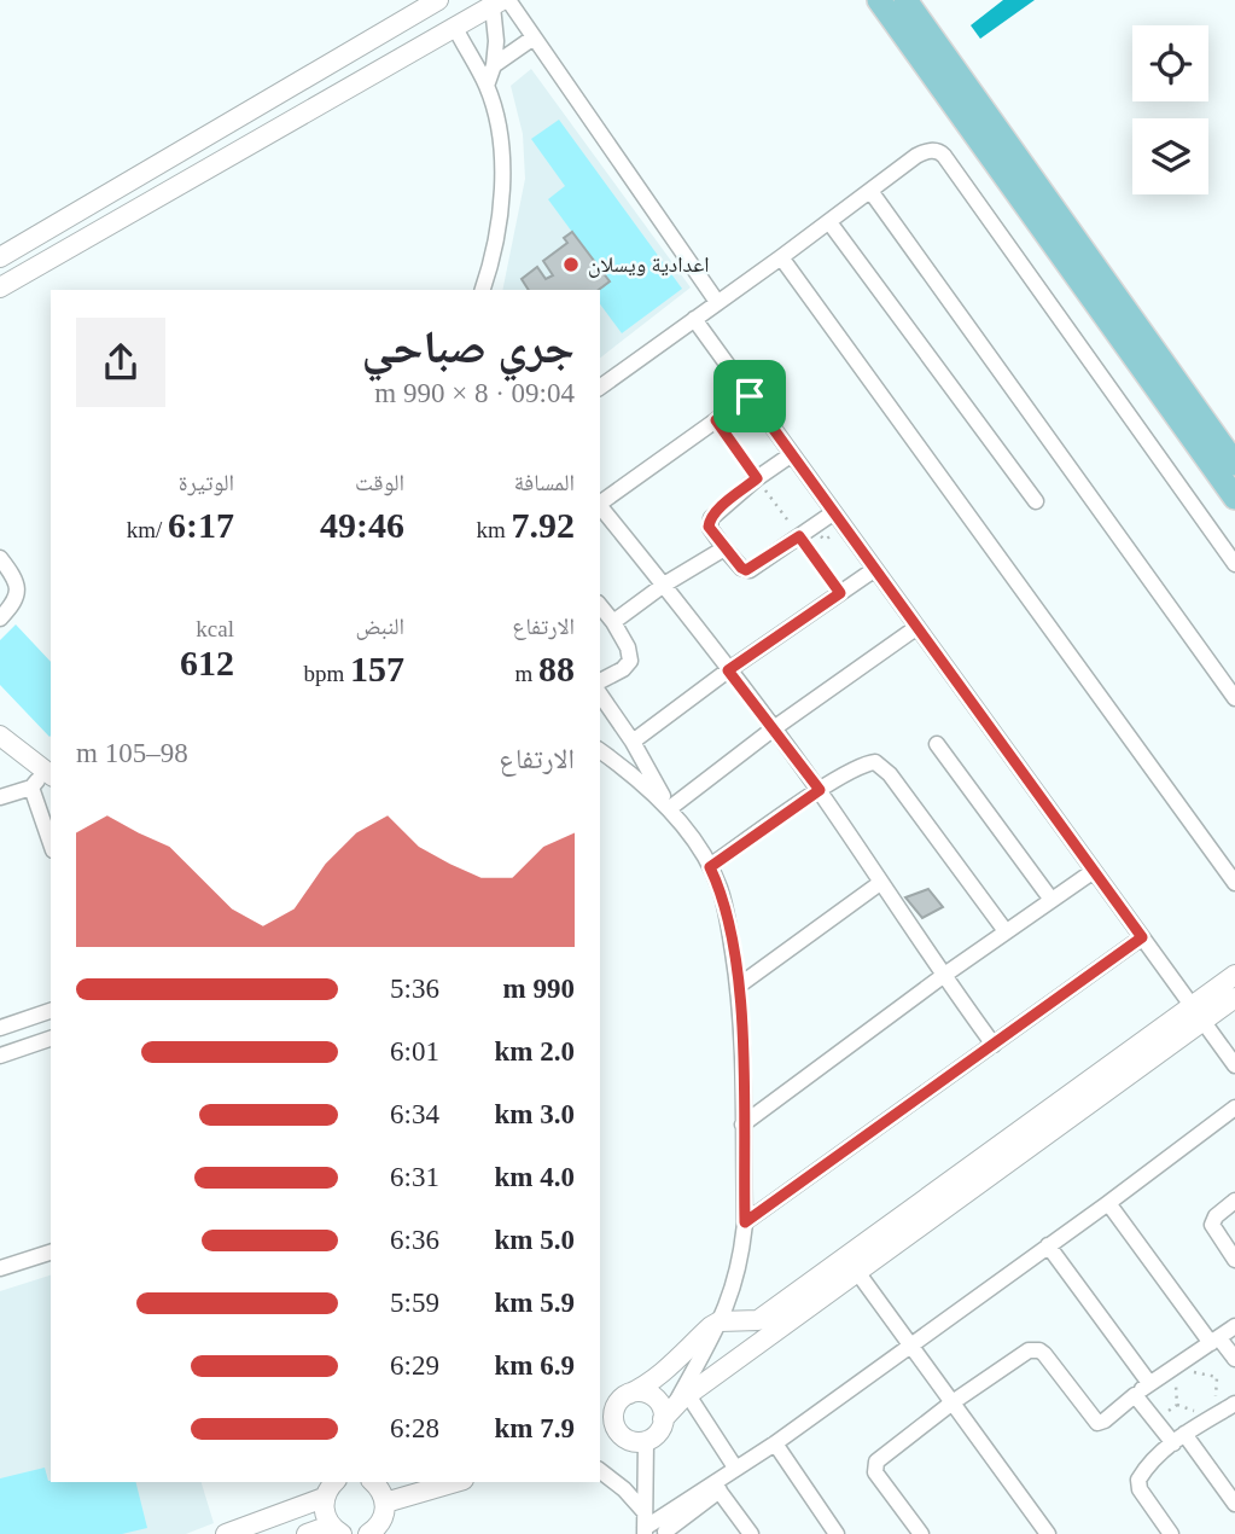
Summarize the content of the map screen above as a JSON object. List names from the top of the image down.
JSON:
{
  "places": ["اعدادية ويسلان"],
  "page": {
    "heading": ["جري صباحي", "09:04 · 8 × 990 m"],
    "stats": [
      ["المسافة", "7.92 km"],
      ["الوقت", "49:46"],
      ["الوتيرة", "6:17 /km"],
      ["الارتفاع", "88 m"],
      ["النبض", "157 bpm"],
      ["kcal", "612"]
    ],
    "chart": ["الارتفاع", "98–105 m"],
    "list": [
      {
        "name": "990 m",
        "note": "5:36"
      },
      {
        "name": "2.0 km",
        "note": "6:01"
      },
      {
        "name": "3.0 km",
        "note": "6:34"
      },
      {
        "name": "4.0 km",
        "note": "6:31"
      },
      {
        "name": "5.0 km",
        "note": "6:36"
      },
      {
        "name": "5.9 km",
        "note": "5:59"
      },
      {
        "name": "6.9 km",
        "note": "6:29"
      },
      {
        "name": "7.9 km",
        "note": "6:28"
      }
    ]
  }
}
